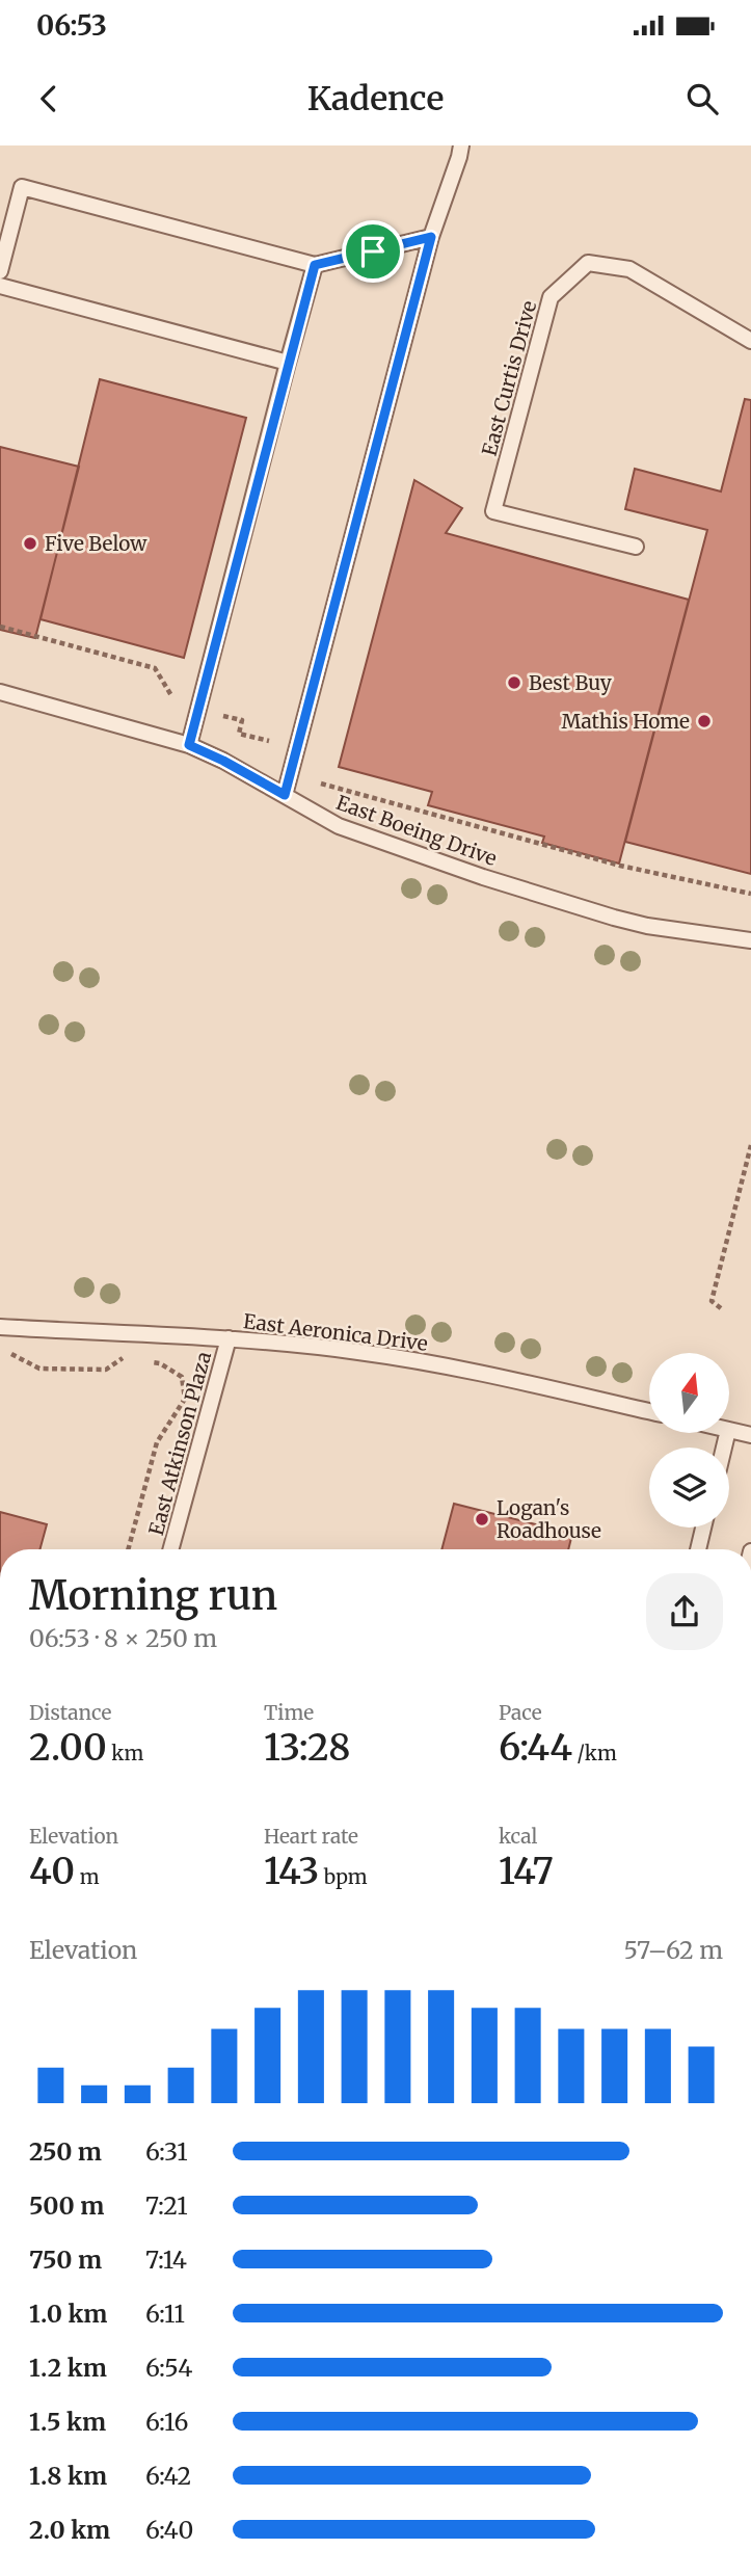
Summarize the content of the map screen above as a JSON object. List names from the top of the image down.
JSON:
{
  "streets": {
    "lane": [
      "East Curtis Drive",
      "East Boeing Drive",
      "East Aeronica Drive",
      "East Atkinson Plaza"
    ]
  },
  "crossings": [
    ["East Aeronica Drive", "East Atkinson Plaza"]
  ],
  "places": [
    "Five Below",
    "Best Buy",
    "Mathis Home",
    "Logan's Roadhouse"
  ],
  "north": "top",
  "page": {
    "status": "06:53",
    "header": "Kadence",
    "heading": ["Morning run", "06:53 · 8 × 250 m"],
    "stats": [
      ["Distance", "2.00 km"],
      ["Time", "13:28"],
      ["Pace", "6:44 /km"],
      ["Elevation", "40 m"],
      ["Heart rate", "143 bpm"],
      ["kcal", "147"]
    ],
    "chart": ["Elevation", "57–62 m"],
    "list": [
      {
        "name": "250 m",
        "note": "6:31"
      },
      {
        "name": "500 m",
        "note": "7:21"
      },
      {
        "name": "750 m",
        "note": "7:14"
      },
      {
        "name": "1.0 km",
        "note": "6:11"
      },
      {
        "name": "1.2 km",
        "note": "6:54"
      },
      {
        "name": "1.5 km",
        "note": "6:16"
      },
      {
        "name": "1.8 km",
        "note": "6:42"
      },
      {
        "name": "2.0 km",
        "note": "6:40"
      }
    ]
  }
}
